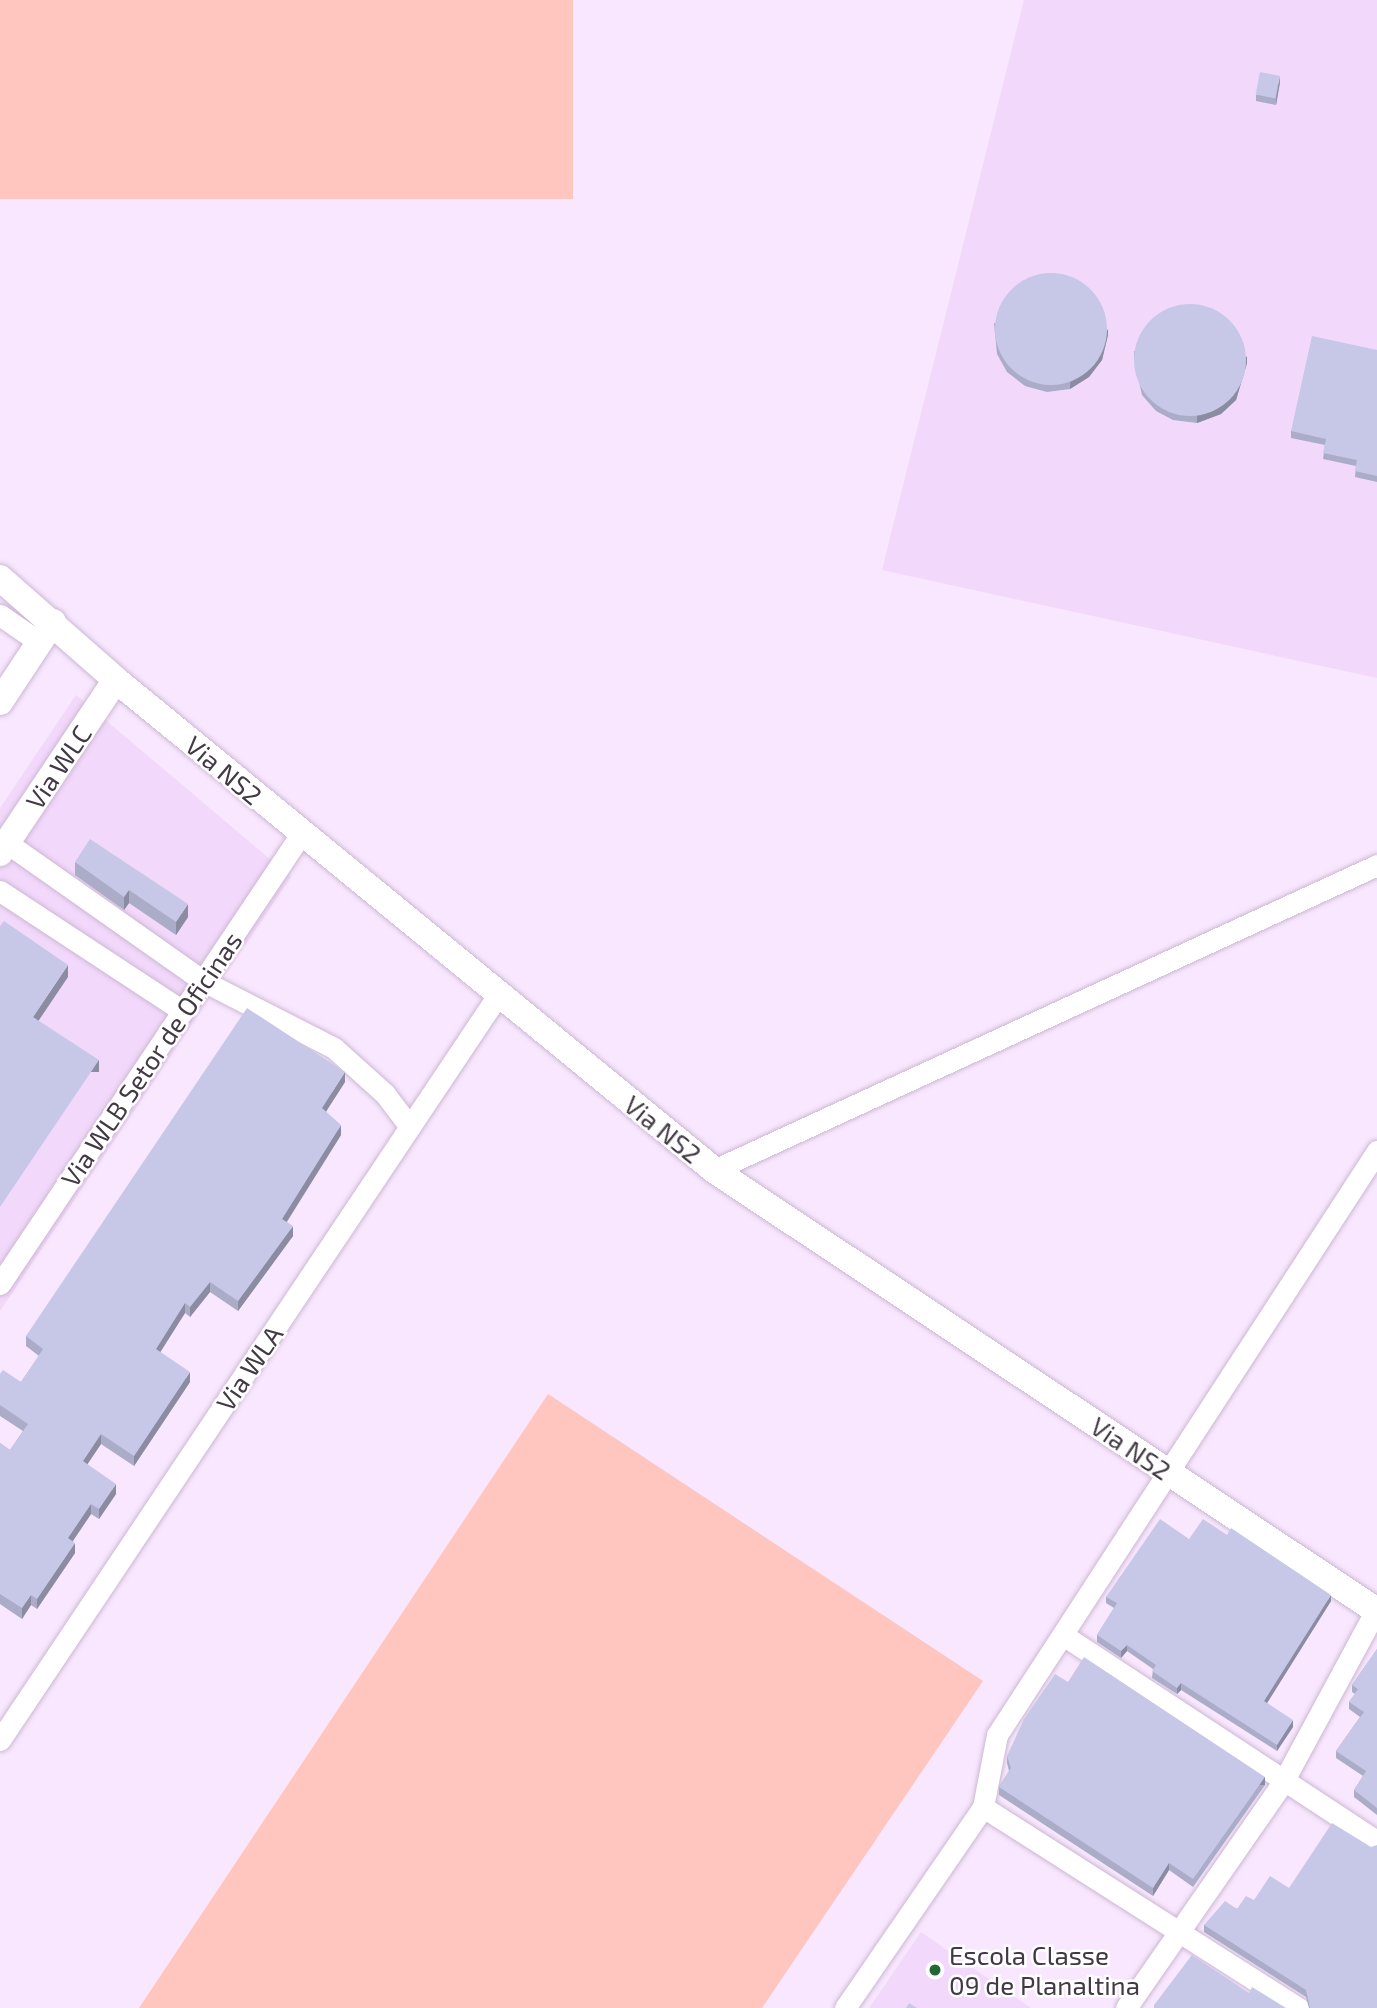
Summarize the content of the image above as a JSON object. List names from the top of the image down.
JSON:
{
  "streets": {
    "street": [
      "Via WLC",
      "Via NS2",
      "Via WLB Setor de Oficinas",
      "Via WLA"
    ]
  },
  "crossings": [
    ["Via WLC", "Via NS2"],
    ["Via NS2", "Via WLB Setor de Oficinas"],
    ["Via NS2", "Via WLA"]
  ],
  "places": ["Escola Classe 09 de Planaltina"]
}
